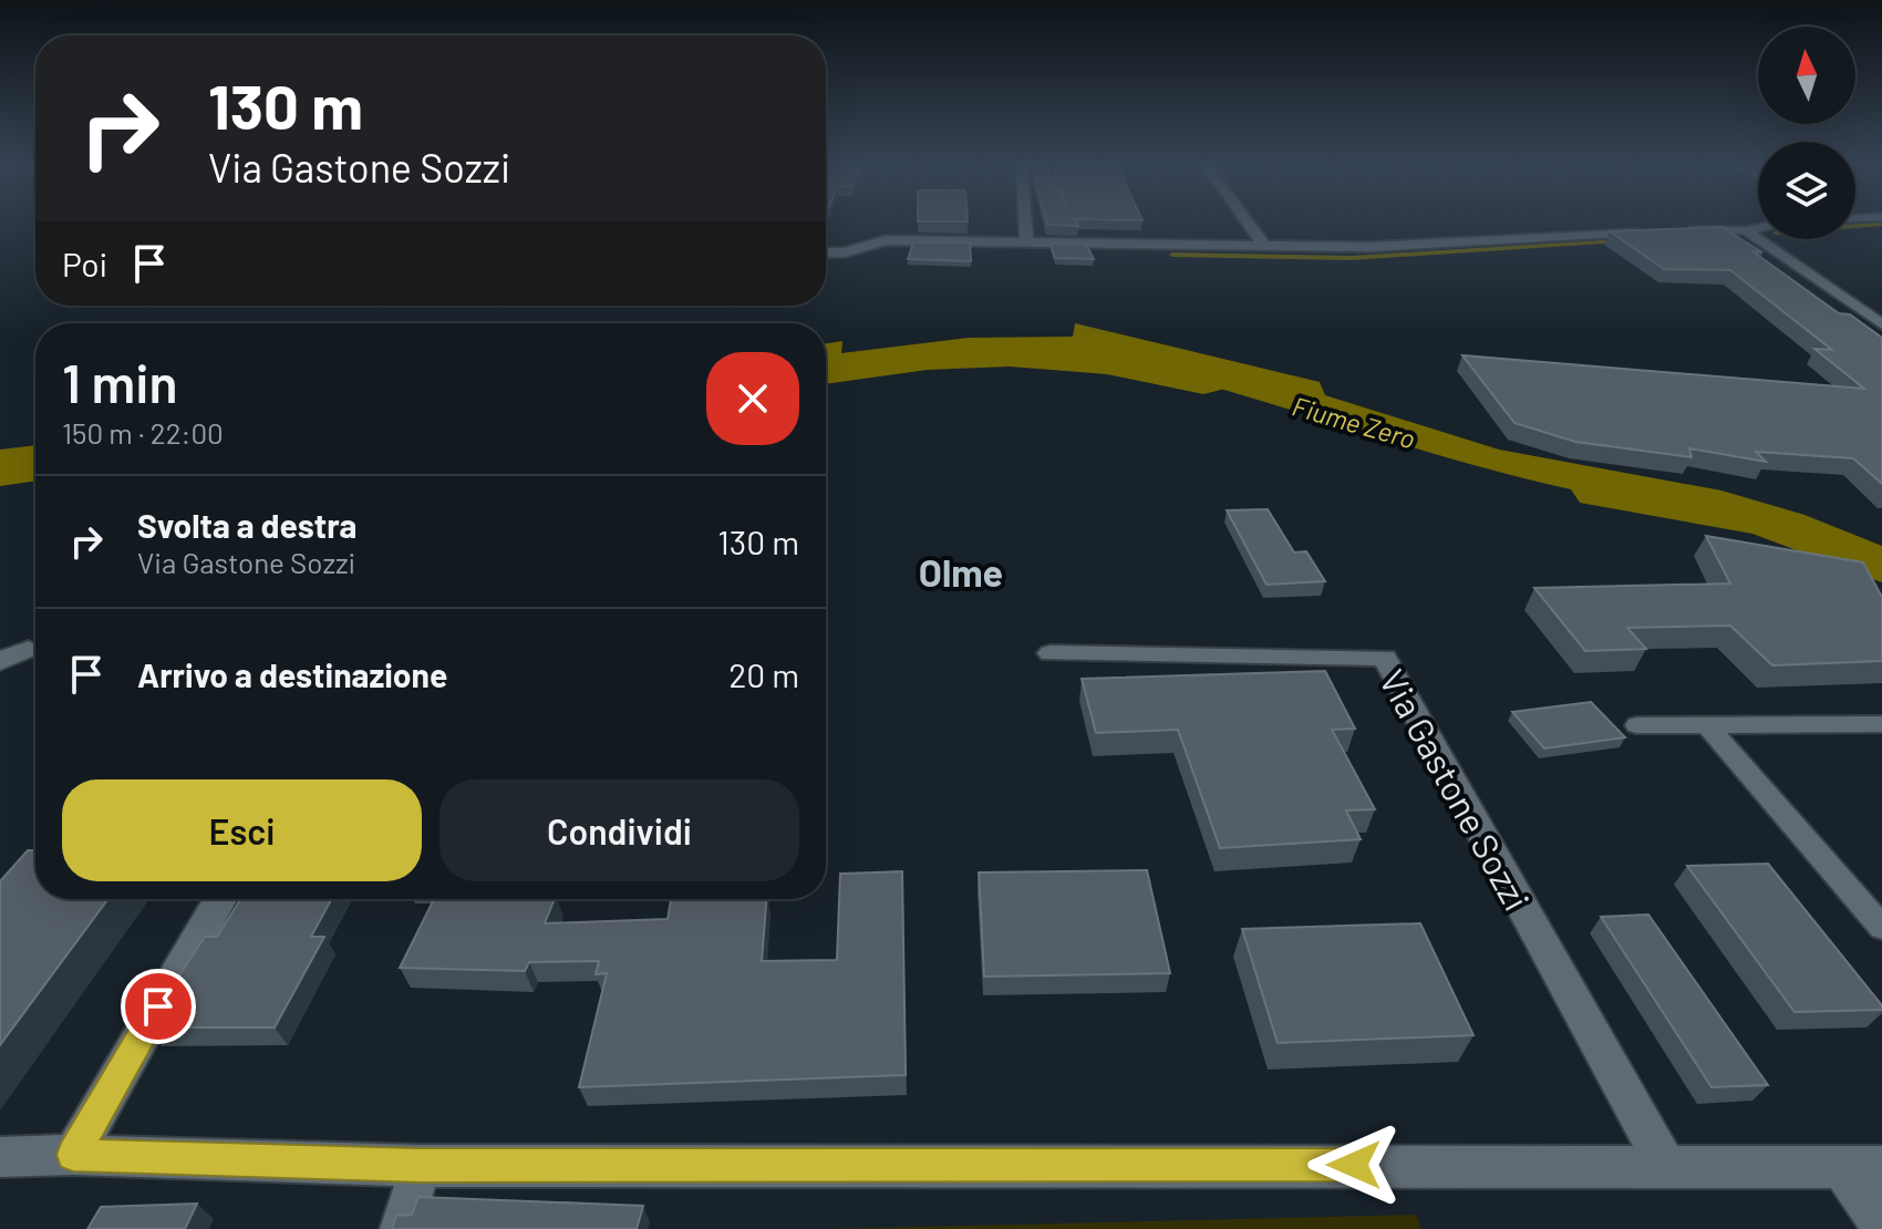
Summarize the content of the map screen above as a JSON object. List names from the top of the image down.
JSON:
{
  "streets": {
    "street": ["Via Gastone Sozzi"]
  },
  "districts": ["Olme"],
  "water": ["Fiume Zero"],
  "north": "top",
  "page": {
    "turn": ["130 m", "Via Gastone Sozzi"],
    "then": "Poi",
    "heading": ["1 min", "150 m · 22:00"],
    "list": [
      {
        "name": "Svolta a destra",
        "note": "Via Gastone Sozzi",
        "value": "130 m"
      },
      {
        "name": "Arrivo a destinazione",
        "value": "20 m"
      }
    ],
    "buttons": ["Esci", "Condividi"]
  }
}
